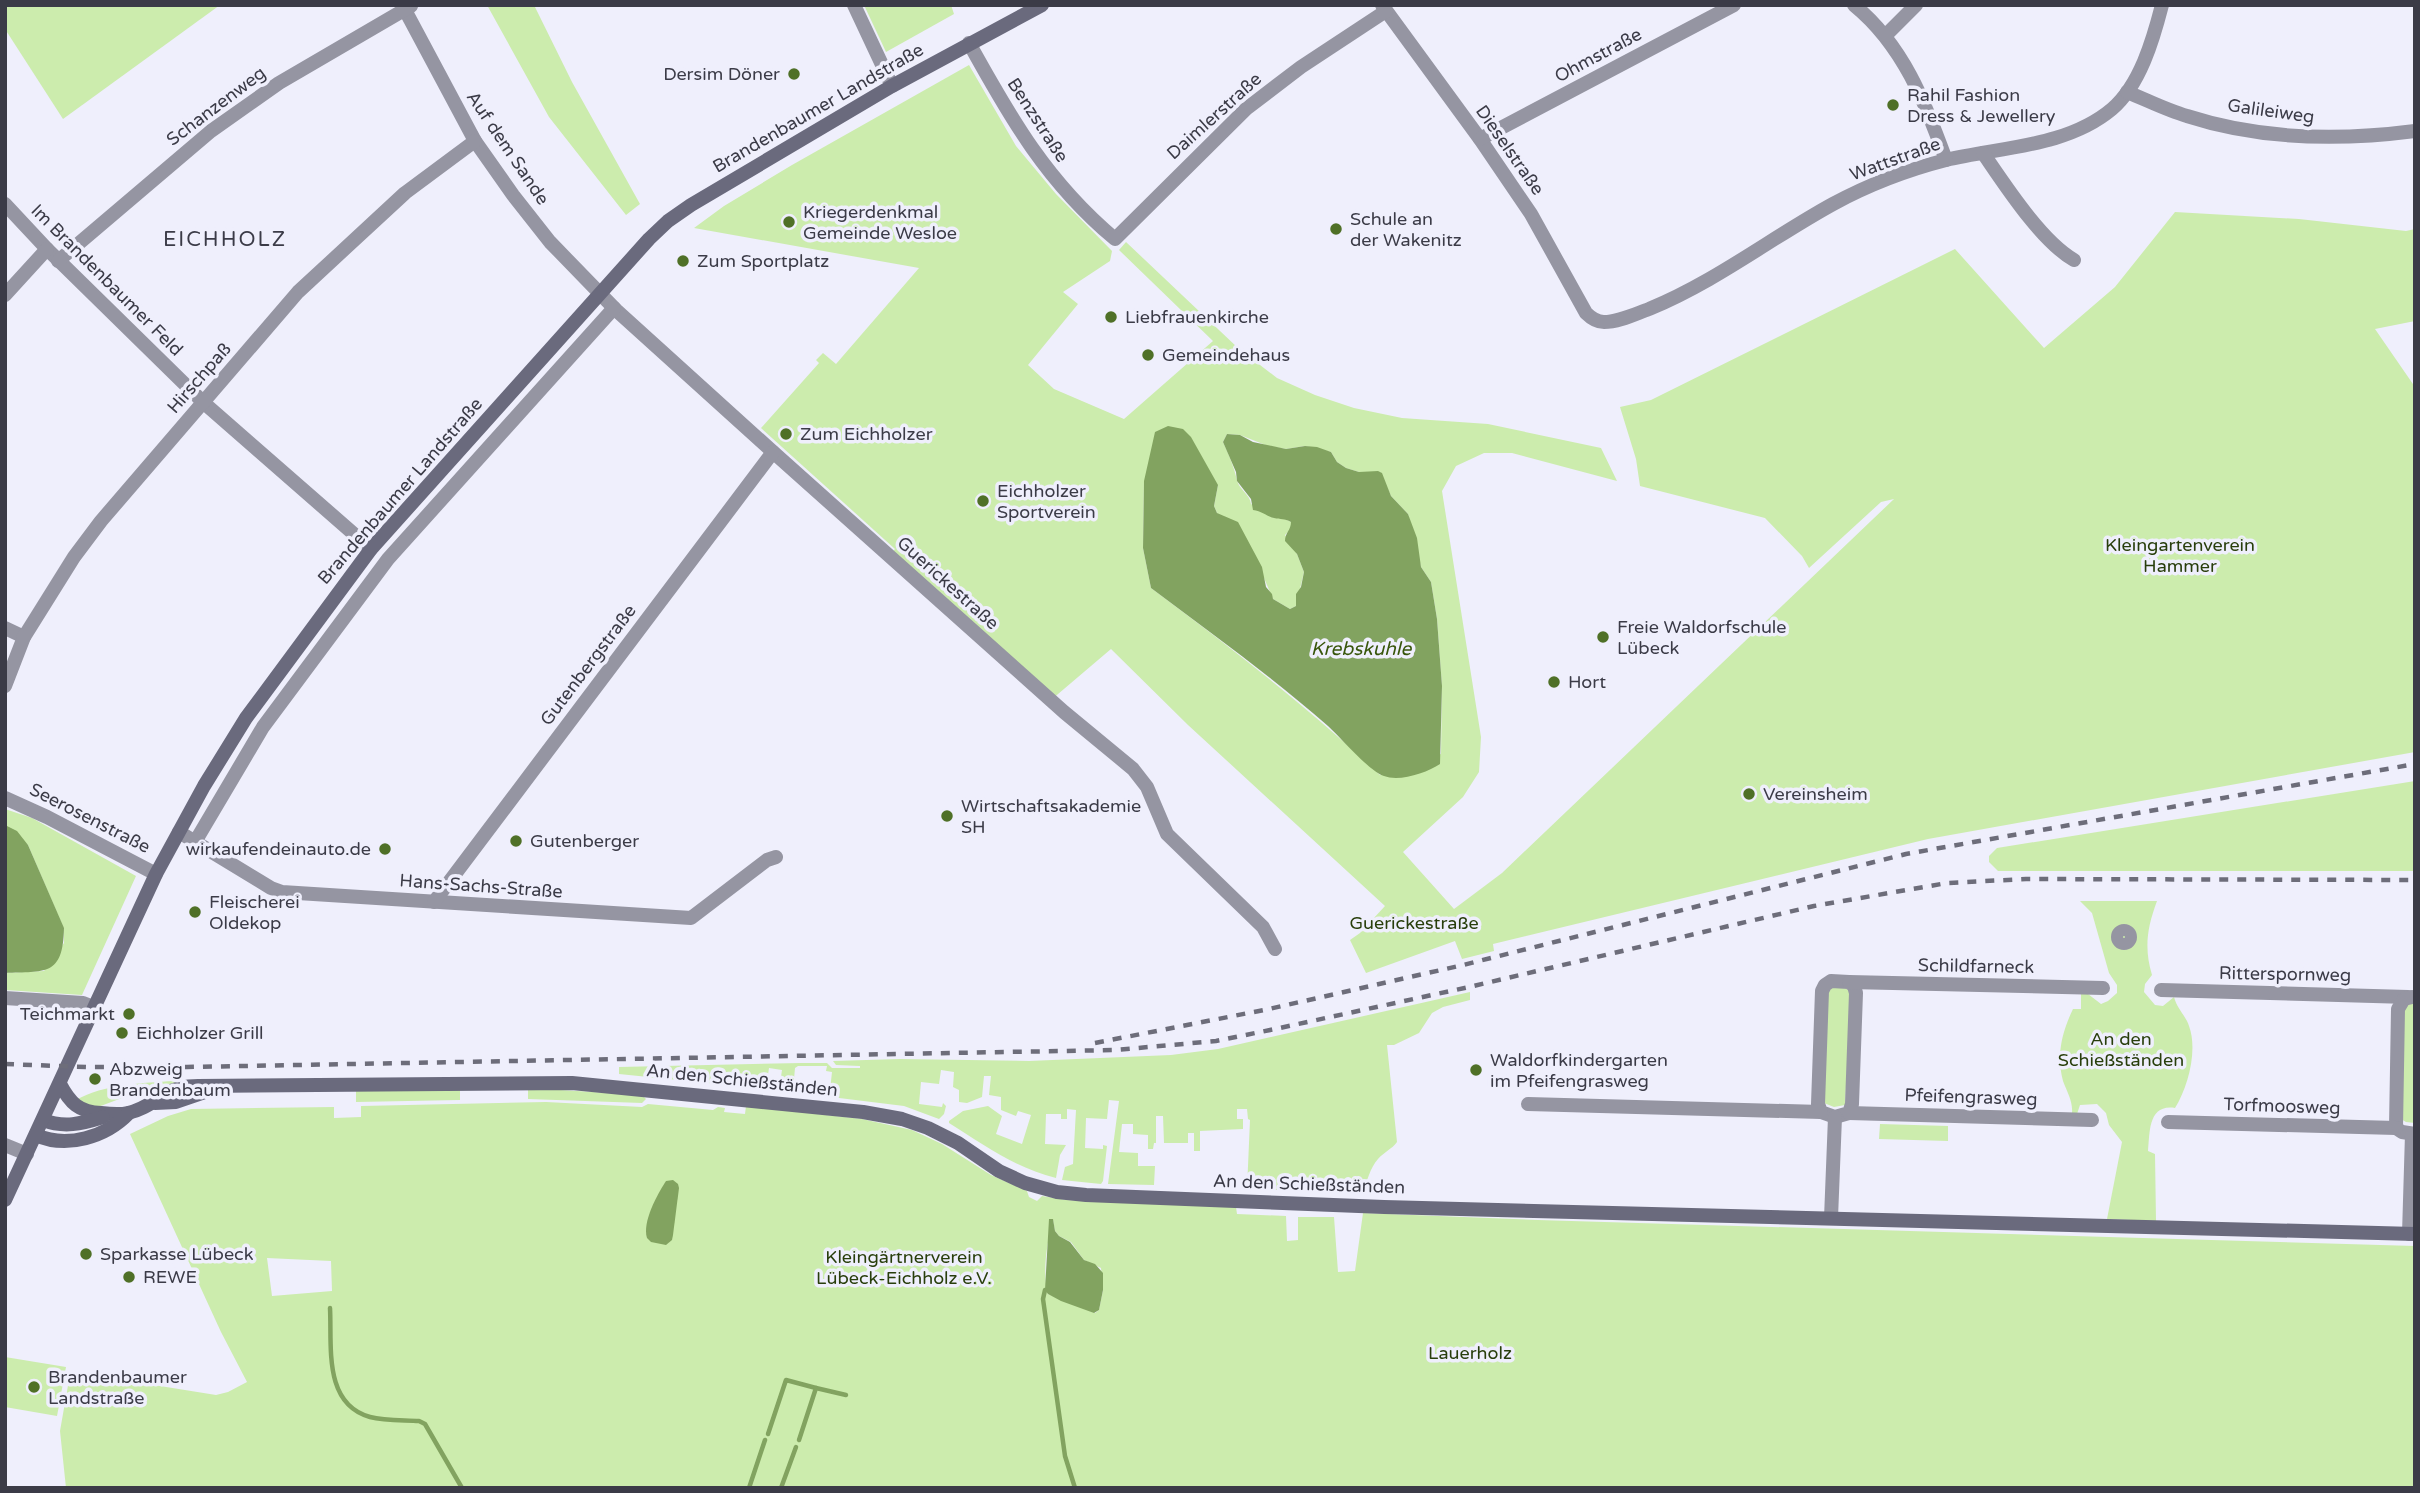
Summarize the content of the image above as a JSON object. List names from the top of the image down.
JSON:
{
  "streets": {
    "street": [
      "Ohmstraße",
      "Schanzenweg",
      "Brandenbaumer Landstraße",
      "Galileiweg",
      "Daimlerstraße",
      "Benzstraße",
      "Auf dem Sande",
      "Dieselstraße",
      "Wattstraße",
      "Im Brandenbaumer Feld",
      "Hirschpaß",
      "Guerickestraße",
      "Gutenbergstraße",
      "Seerosenstraße",
      "Hans-Sachs-Straße",
      "Schildfarneck",
      "Ritterspornweg",
      "An den Schießständen",
      "Pfeifengrasweg",
      "Torfmoosweg"
    ]
  },
  "crossings": [
    ["Ohmstraße", "Dieselstraße"],
    ["Schanzenweg", "Auf dem Sande"],
    ["Schanzenweg", "Im Brandenbaumer Feld"],
    ["Brandenbaumer Landstraße", "Benzstraße"],
    ["Brandenbaumer Landstraße", "Auf dem Sande"],
    ["Brandenbaumer Landstraße", "Im Brandenbaumer Feld"],
    ["Brandenbaumer Landstraße", "Guerickestraße"],
    ["Brandenbaumer Landstraße", "Seerosenstraße"],
    ["Brandenbaumer Landstraße", "Hans-Sachs-Straße"],
    ["Brandenbaumer Landstraße", "An den Schießständen"],
    ["Galileiweg", "Wattstraße"],
    ["Daimlerstraße", "Benzstraße"],
    ["Daimlerstraße", "Dieselstraße"],
    ["Auf dem Sande", "Hirschpaß"],
    ["Auf dem Sande", "Guerickestraße"],
    ["Dieselstraße", "Wattstraße"],
    ["Im Brandenbaumer Feld", "Hirschpaß"],
    ["Guerickestraße", "Gutenbergstraße"],
    ["Gutenbergstraße", "Hans-Sachs-Straße"],
    ["Schildfarneck", "An den Schießständen"],
    ["Schildfarneck", "Pfeifengrasweg"],
    ["Ritterspornweg", "Torfmoosweg"]
  ],
  "districts": ["EICHHOLZ"],
  "water": ["Krebskuhle"],
  "parks": [
    "Kleingartenverein Hammer",
    "Guerickestraße",
    "An den Schießständen",
    "Kleingärtnerverein Lübeck-Eichholz e.V.",
    "Lauerholz"
  ],
  "places": [
    "Dersim Döner",
    "Rahil Fashion Dress & Jewellery",
    "Kriegerdenkmal Gemeinde Wesloe",
    "Schule an der Wakenitz",
    "Zum Sportplatz",
    "Liebfrauenkirche",
    "Gemeindehaus",
    "Zum Eichholzer",
    "Eichholzer Sportverein",
    "Freie Waldorfschule Lübeck",
    "Hort",
    "Vereinsheim",
    "Wirtschaftsakademie SH",
    "Gutenberger",
    "wirkaufendeinauto.de",
    "Fleischerei Oldekop",
    "Teichmarkt",
    "Eichholzer Grill",
    "Waldorfkindergarten im Pfeifengrasweg",
    "Abzweig Brandenbaum",
    "Sparkasse Lübeck",
    "REWE",
    "Brandenbaumer Landstraße"
  ]
}
